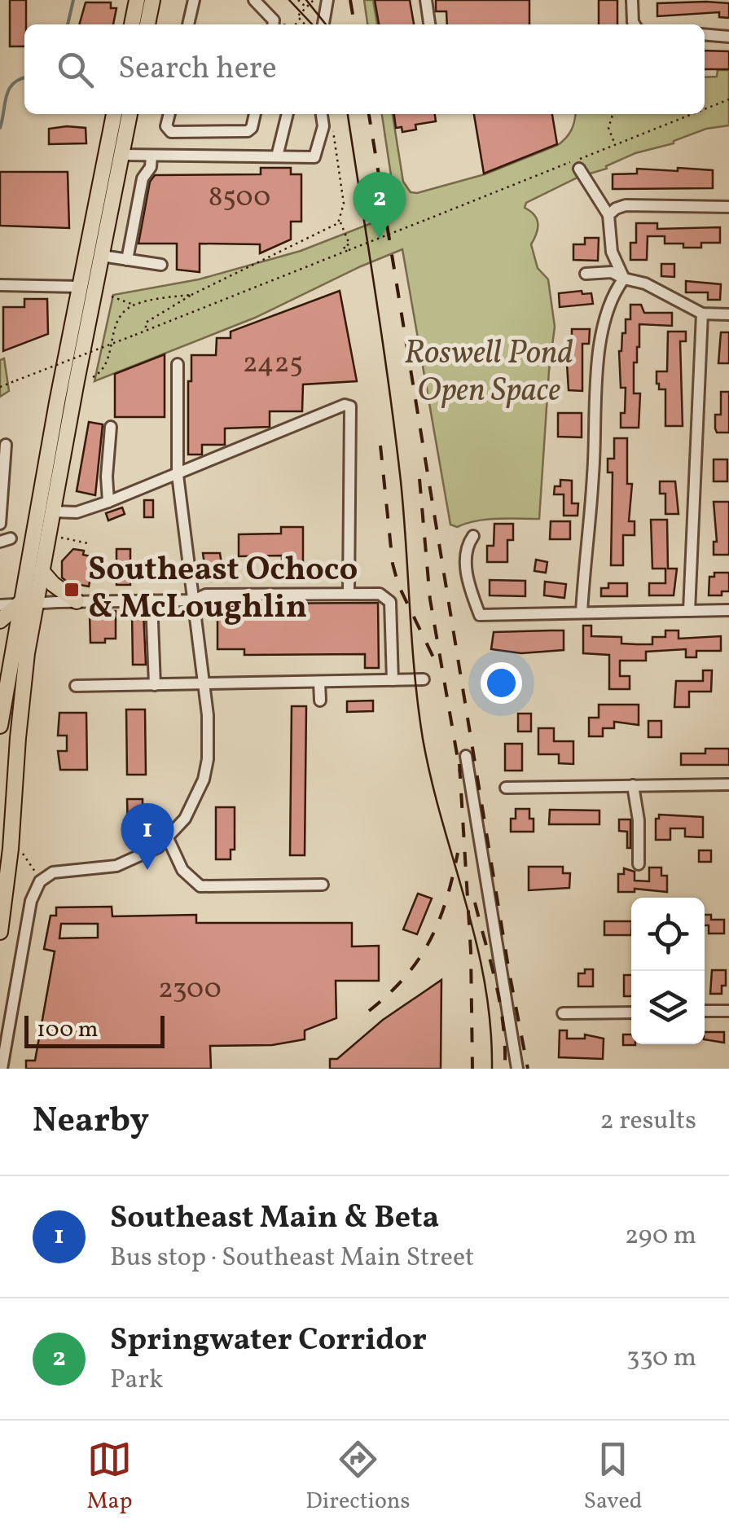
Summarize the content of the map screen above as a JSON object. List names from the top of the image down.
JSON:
{
  "parks": ["Roswell Pond Open Space"],
  "places": {
    "transit": ["Southeast Ochoco & McLoughlin"]
  },
  "house_numbers": ["8500", "2425", "2300"],
  "scale_bar": "100 m",
  "page": {
    "search": "Search here",
    "pins": ["2", "1"],
    "scale": "100 m",
    "heading": ["Nearby", "2 results"],
    "list": [
      {
        "mark": "1",
        "name": "Southeast Main & Beta",
        "note": "Bus stop · Southeast Main Street",
        "value": "290 m"
      },
      {
        "mark": "2",
        "name": "Springwater Corridor",
        "note": "Park",
        "value": "330 m"
      }
    ],
    "nav": ["Map", "Directions", "Saved"]
  }
}
